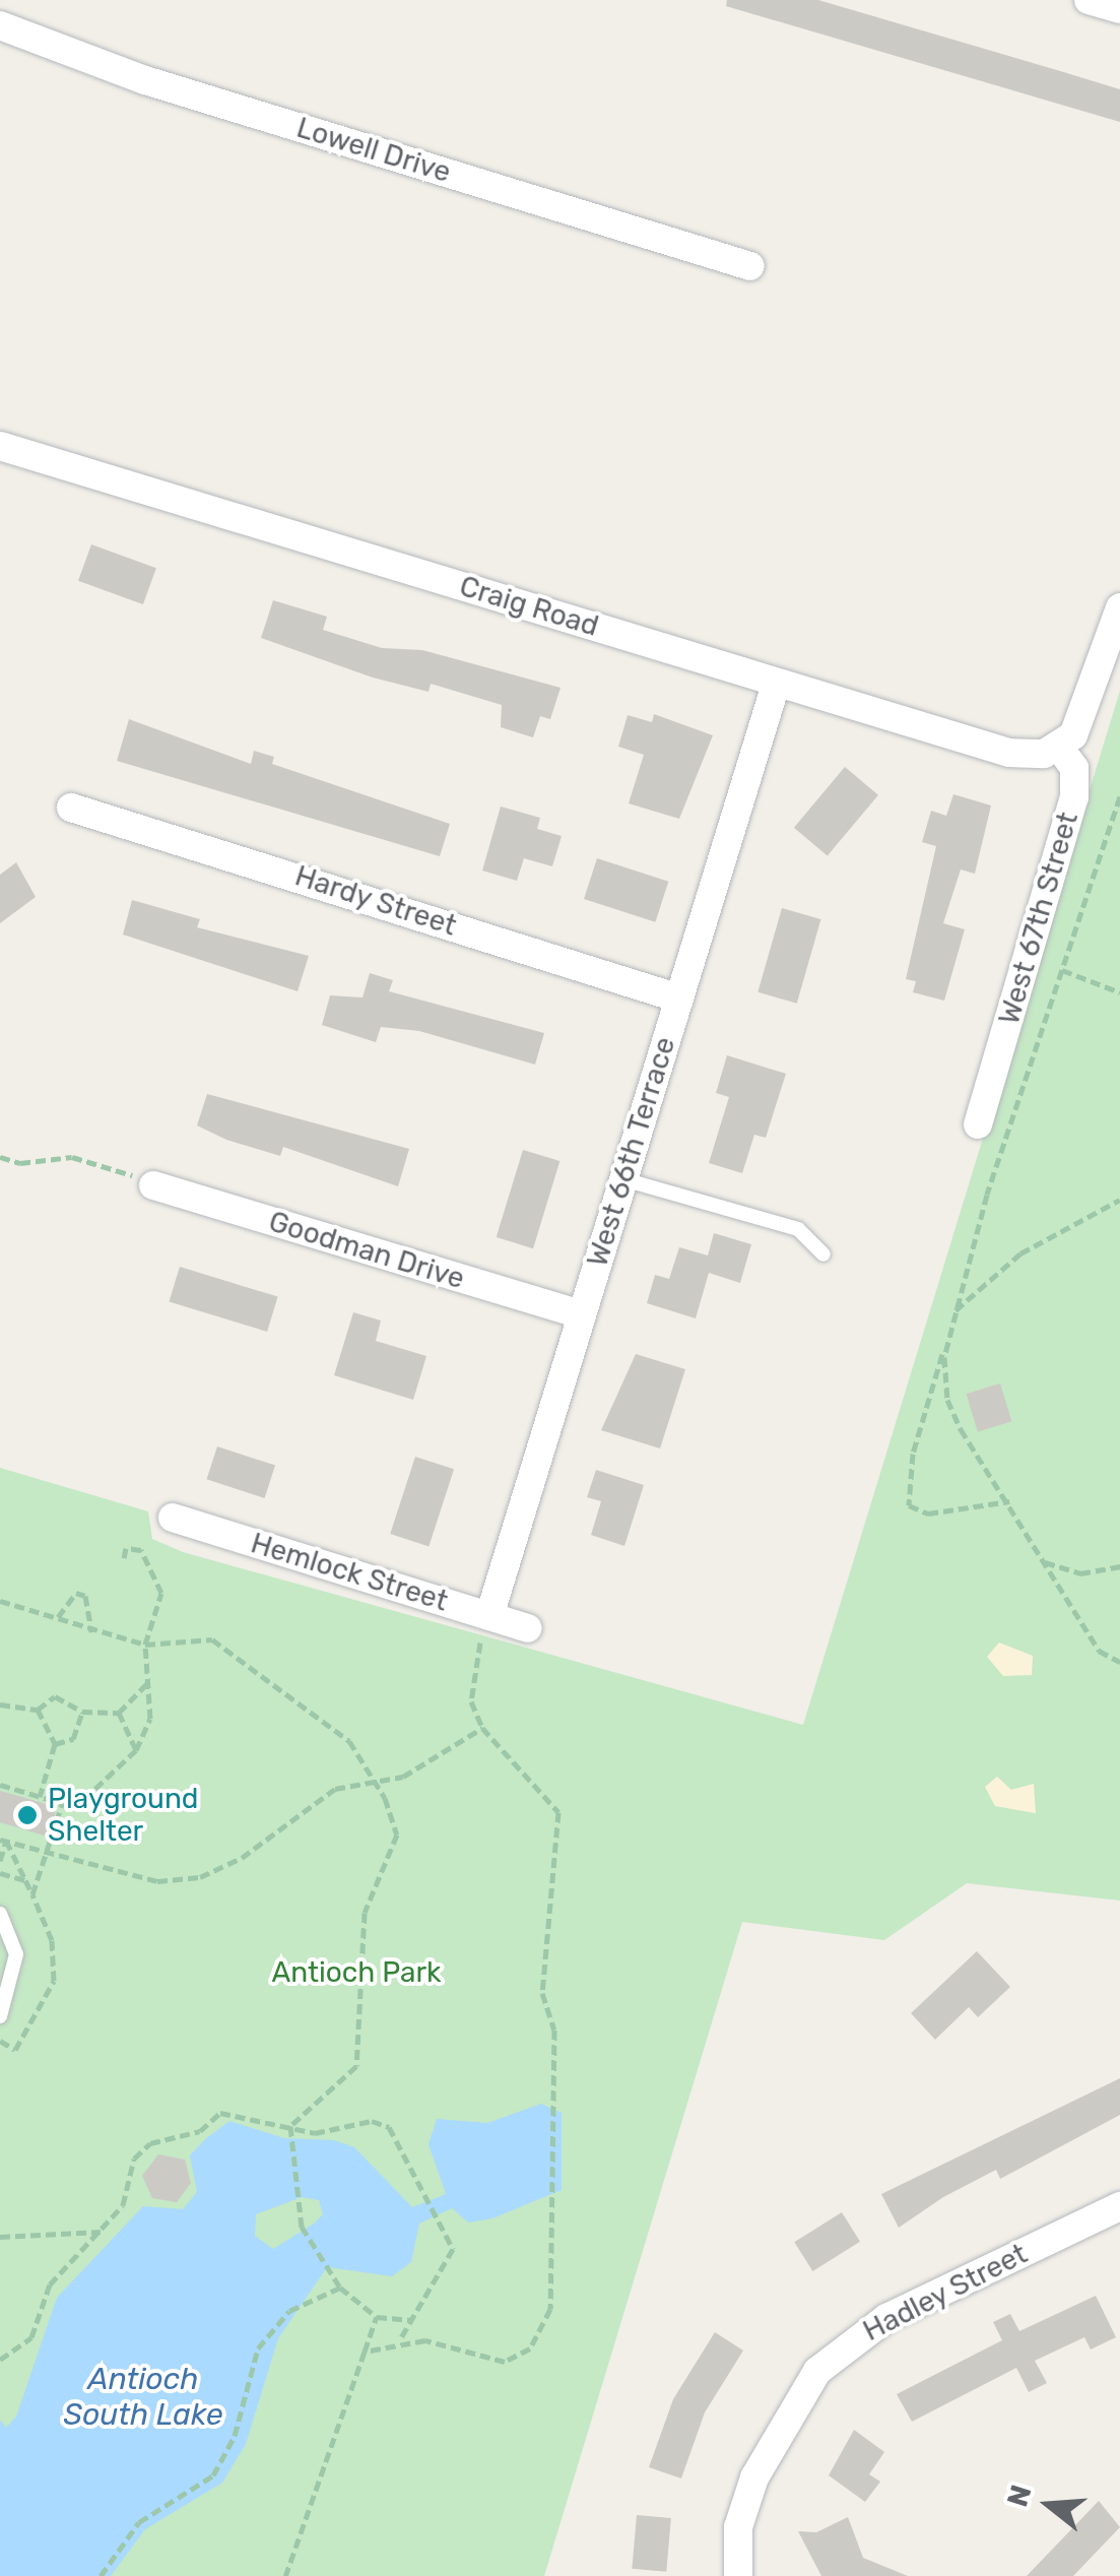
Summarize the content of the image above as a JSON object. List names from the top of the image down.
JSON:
{
  "streets": {
    "street": [
      "Lowell Drive",
      "Craig Road",
      "Hardy Street",
      "West 67th Street",
      "West 66th Terrace",
      "Goodman Drive",
      "Hemlock Street",
      "Hadley Street"
    ]
  },
  "crossings": [
    ["Craig Road", "West 67th Street"],
    ["Craig Road", "West 66th Terrace"],
    ["Hardy Street", "West 66th Terrace"],
    ["West 66th Terrace", "Goodman Drive"],
    ["West 66th Terrace", "Hemlock Street"]
  ],
  "water": ["Antioch South Lake"],
  "parks": ["Antioch Park"],
  "places": ["Playground Shelter"],
  "north": "left"
}
